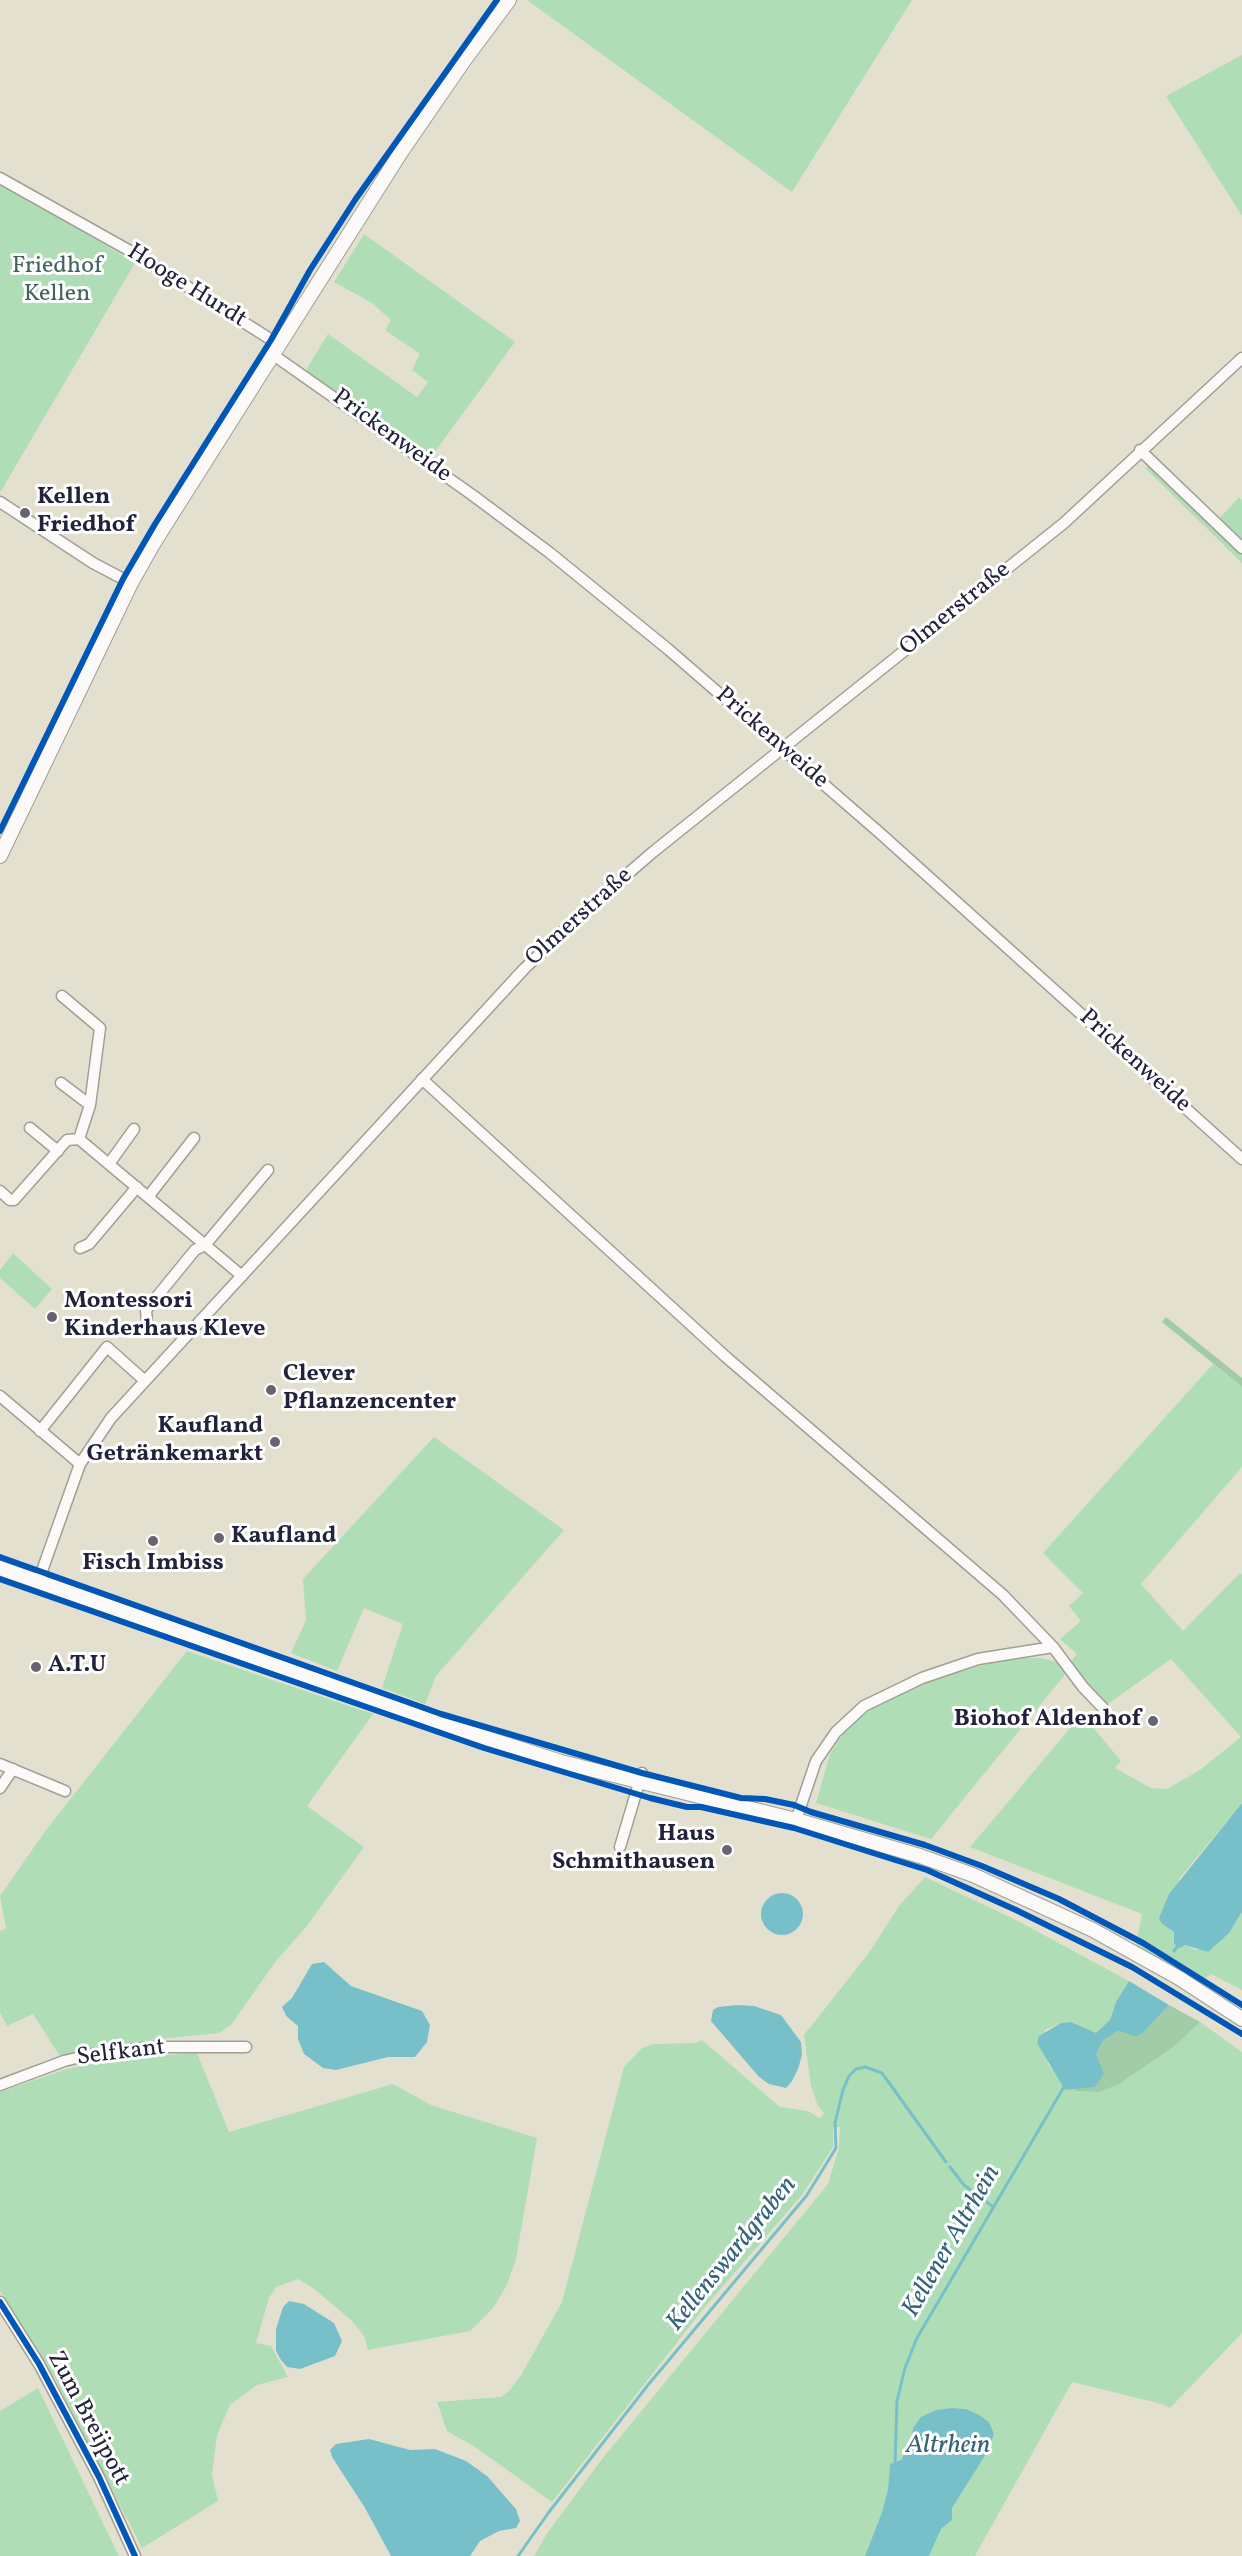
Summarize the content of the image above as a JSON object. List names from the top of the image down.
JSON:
{
  "streets": {
    "street": [
      "Hooge Hurdt",
      "Prickenweide",
      "Olmerstraße",
      "Selfkant",
      "Zum Breijpott"
    ]
  },
  "crossings": [
    ["Hooge Hurdt", "Prickenweide"],
    ["Prickenweide", "Olmerstraße"]
  ],
  "water": ["Kellener Altrhein", "Kellenswardgraben", "Altrhein"],
  "parks": ["Friedhof Kellen"],
  "places": [
    "Kellen Friedhof",
    "Montessori Kinderhaus Kleve",
    "Clever Pflanzencenter",
    "Kaufland Getränkemarkt",
    "Kaufland",
    "Fisch Imbiss",
    "A.T.U",
    "Biohof Aldenhof",
    "Haus Schmithausen"
  ]
}
